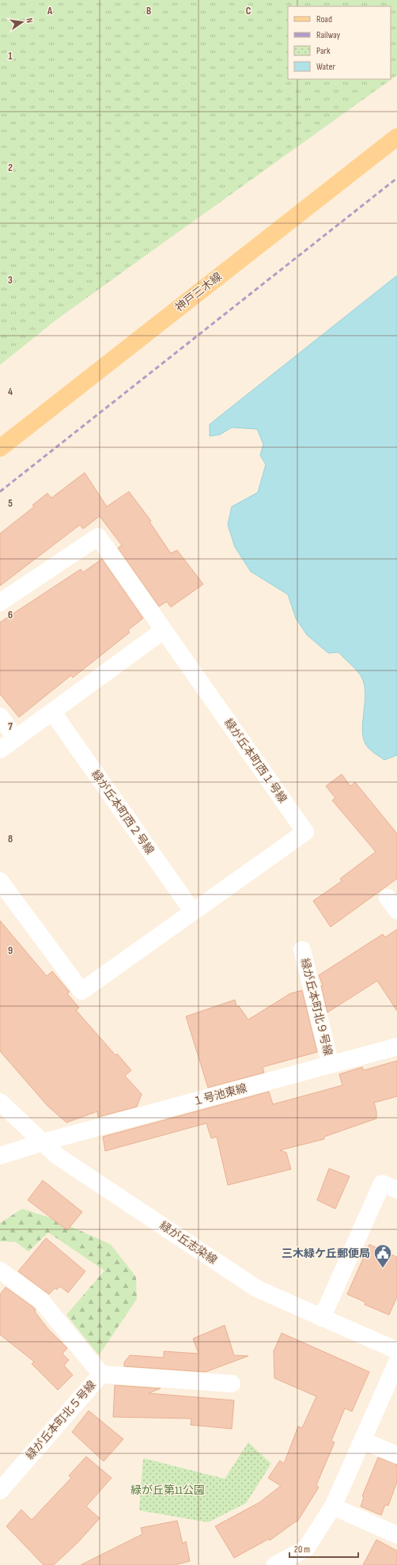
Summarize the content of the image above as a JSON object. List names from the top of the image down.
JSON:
{
  "streets": {
    "main road": ["神戸三木線"],
    "street": [
      "緑が丘本町西１号線",
      "緑が丘本町西２号線",
      "緑が丘本町北９号線",
      "１号池東線",
      "緑が丘志染線",
      "緑が丘本町北５号線"
    ]
  },
  "crossings": [
    ["緑が丘本町西１号線", "緑が丘本町西２号線"],
    ["緑が丘本町北９号線", "１号池東線"],
    ["１号池東線", "緑が丘志染線"]
  ],
  "parks": ["緑が丘第11公園"],
  "places": {
    "public building": ["三木緑ケ丘郵便局"]
  },
  "legend": [
    "Road",
    "Railway",
    "Park",
    "Water"
  ],
  "scale_bar": "20 m",
  "north": "right",
  "grid": {
    "columns": ["A", "B", "C"],
    "rows": [
      "1",
      "2",
      "3",
      "4",
      "5",
      "6",
      "7",
      "8",
      "9"
    ]
  }
}
